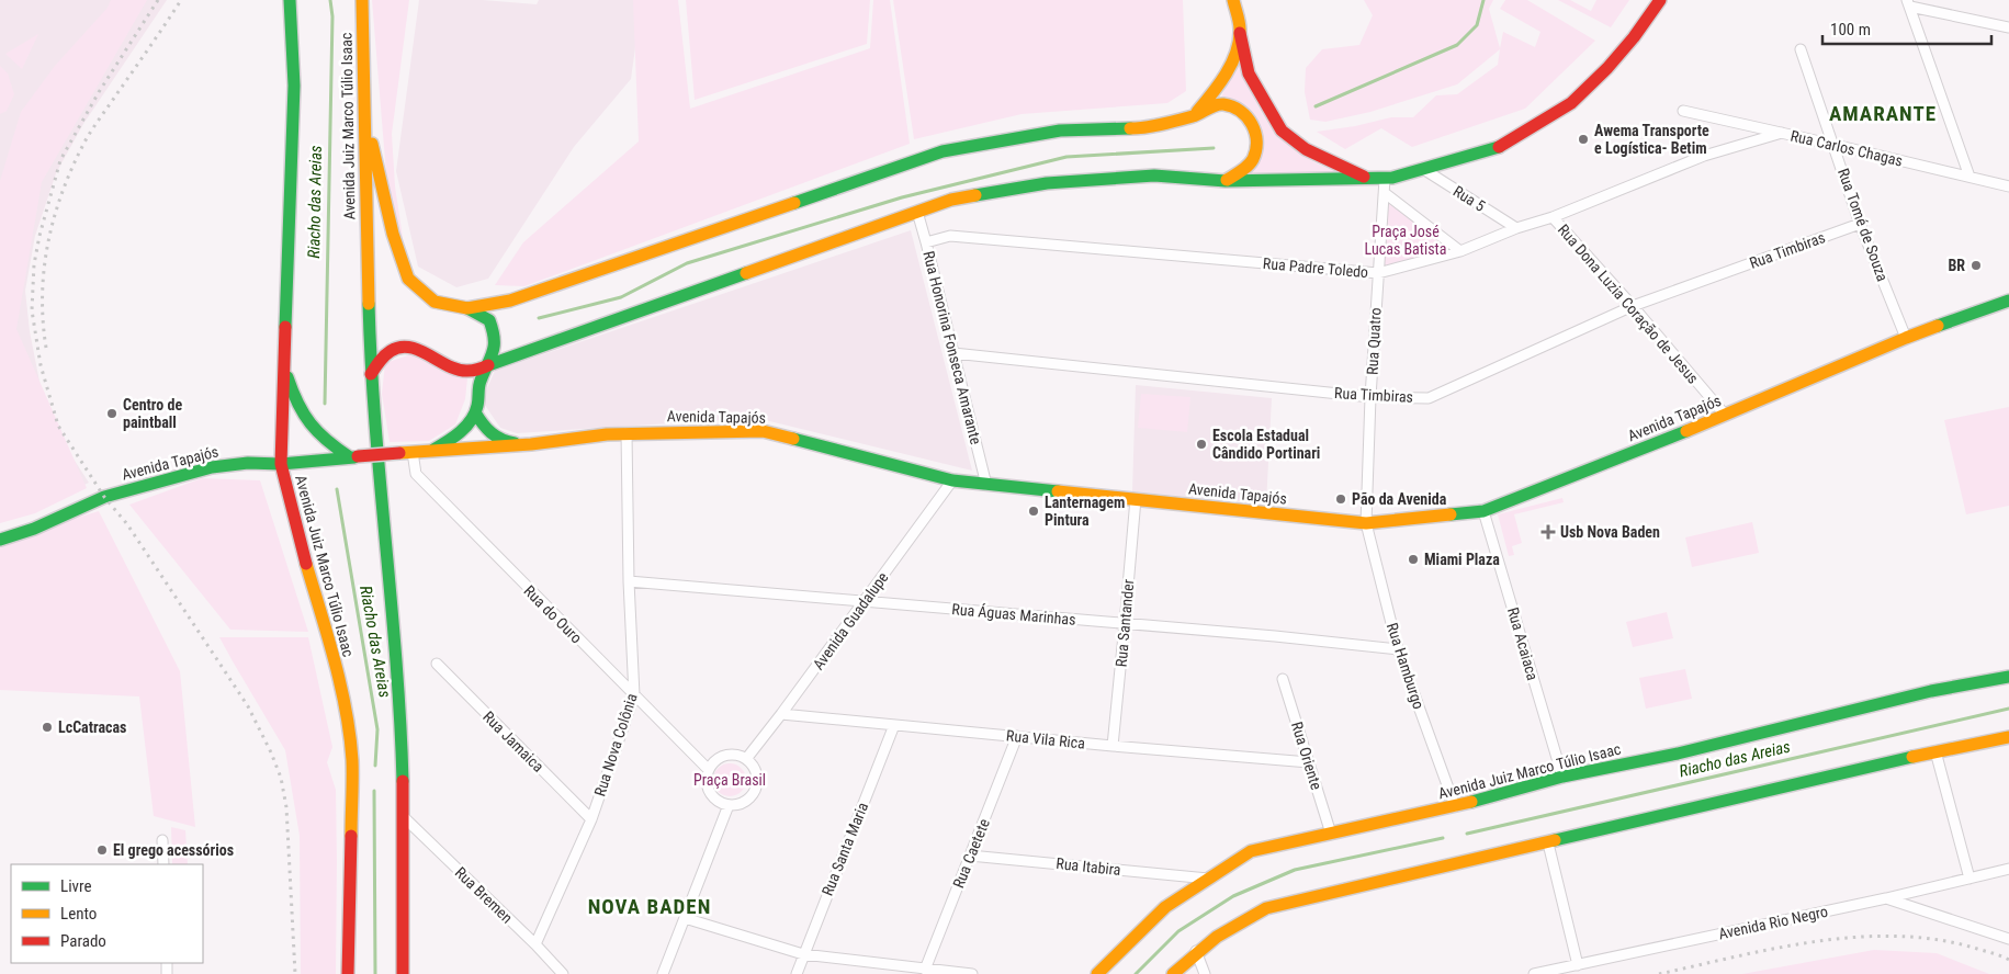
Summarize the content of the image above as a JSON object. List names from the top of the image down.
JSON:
{
  "streets": {
    "main road": ["Avenida Juiz Marco Túlio Isaac", "Avenida Tapajós"],
    "street": [
      "Rua Carlos Chagas",
      "Rua 5",
      "Rua Tomé de Souza",
      "Rua Timbiras",
      "Rua Padre Toledo",
      "Rua Dona Luzia Coração de Jesus",
      "Rua Quatro",
      "Rua Honorina Fonseca Amarante",
      "Rua do Ouro",
      "Rua Águas Marinhas",
      "Avenida Guadalupe",
      "Rua Santander",
      "Rua Acaiaca",
      "Rua Hamburgo",
      "Rua Vila Rica",
      "Rua Jamaica",
      "Rua Nova Colônia",
      "Rua Oriente",
      "Rua Santa Maria",
      "Rua Caetete",
      "Rua Itabira",
      "Rua Bremen",
      "Avenida Rio Negro"
    ]
  },
  "crossings": [
    ["Avenida Juiz Marco Túlio Isaac", "Avenida Tapajós"],
    ["Avenida Juiz Marco Túlio Isaac", "Rua Acaiaca"],
    ["Avenida Juiz Marco Túlio Isaac", "Rua Hamburgo"],
    ["Avenida Juiz Marco Túlio Isaac", "Rua Oriente"],
    ["Avenida Juiz Marco Túlio Isaac", "Rua Itabira"],
    ["Avenida Juiz Marco Túlio Isaac", "Rua Bremen"],
    ["Rua Carlos Chagas", "Rua Tomé de Souza"],
    ["Rua Carlos Chagas", "Rua Padre Toledo"],
    ["Rua 5", "Rua Padre Toledo"],
    ["Rua Tomé de Souza", "Rua Timbiras"],
    ["Rua Tomé de Souza", "Avenida Tapajós"],
    ["Rua Timbiras", "Rua Dona Luzia Coração de Jesus"],
    ["Rua Timbiras", "Rua Quatro"],
    ["Rua Timbiras", "Rua Honorina Fonseca Amarante"],
    ["Rua Padre Toledo", "Rua Dona Luzia Coração de Jesus"],
    ["Rua Padre Toledo", "Rua Quatro"],
    ["Rua Padre Toledo", "Rua Honorina Fonseca Amarante"],
    ["Rua Dona Luzia Coração de Jesus", "Avenida Tapajós"],
    ["Rua Quatro", "Avenida Tapajós"],
    ["Rua Quatro", "Rua Hamburgo"],
    ["Rua Honorina Fonseca Amarante", "Avenida Tapajós"],
    ["Avenida Tapajós", "Rua do Ouro"],
    ["Avenida Tapajós", "Avenida Guadalupe"],
    ["Avenida Tapajós", "Rua Santander"],
    ["Avenida Tapajós", "Rua Acaiaca"],
    ["Avenida Tapajós", "Rua Hamburgo"],
    ["Avenida Tapajós", "Rua Nova Colônia"],
    ["Rua do Ouro", "Avenida Guadalupe"],
    ["Rua do Ouro", "Rua Nova Colônia"],
    ["Rua Águas Marinhas", "Avenida Guadalupe"],
    ["Rua Águas Marinhas", "Rua Santander"],
    ["Rua Águas Marinhas", "Rua Hamburgo"],
    ["Rua Águas Marinhas", "Rua Nova Colônia"],
    ["Avenida Guadalupe", "Rua Vila Rica"],
    ["Rua Santander", "Rua Vila Rica"],
    ["Rua Vila Rica", "Rua Oriente"],
    ["Rua Vila Rica", "Rua Santa Maria"],
    ["Rua Vila Rica", "Rua Caetete"],
    ["Rua Jamaica", "Rua Nova Colônia"],
    ["Rua Nova Colônia", "Rua Bremen"],
    ["Rua Caetete", "Rua Itabira"]
  ],
  "districts": ["AMARANTE", "NOVA BADEN"],
  "water": ["Riacho das Areias"],
  "parks": ["Praça José Lucas Batista", "Praça Brasil"],
  "places": {
    "other": [
      "Awema Transporte e Logística- Betim",
      "BR",
      "Centro de paintball",
      "Escola Estadual Cândido Portinari",
      "Pão da Avenida",
      "Lanternagem Pintura",
      "Miami Plaza",
      "LcCatracas",
      "El grego acessórios"
    ],
    "health": ["Usb Nova Baden"]
  },
  "legend": ["Livre", "Lento", "Parado"],
  "scale_bar": "100 m"
}
